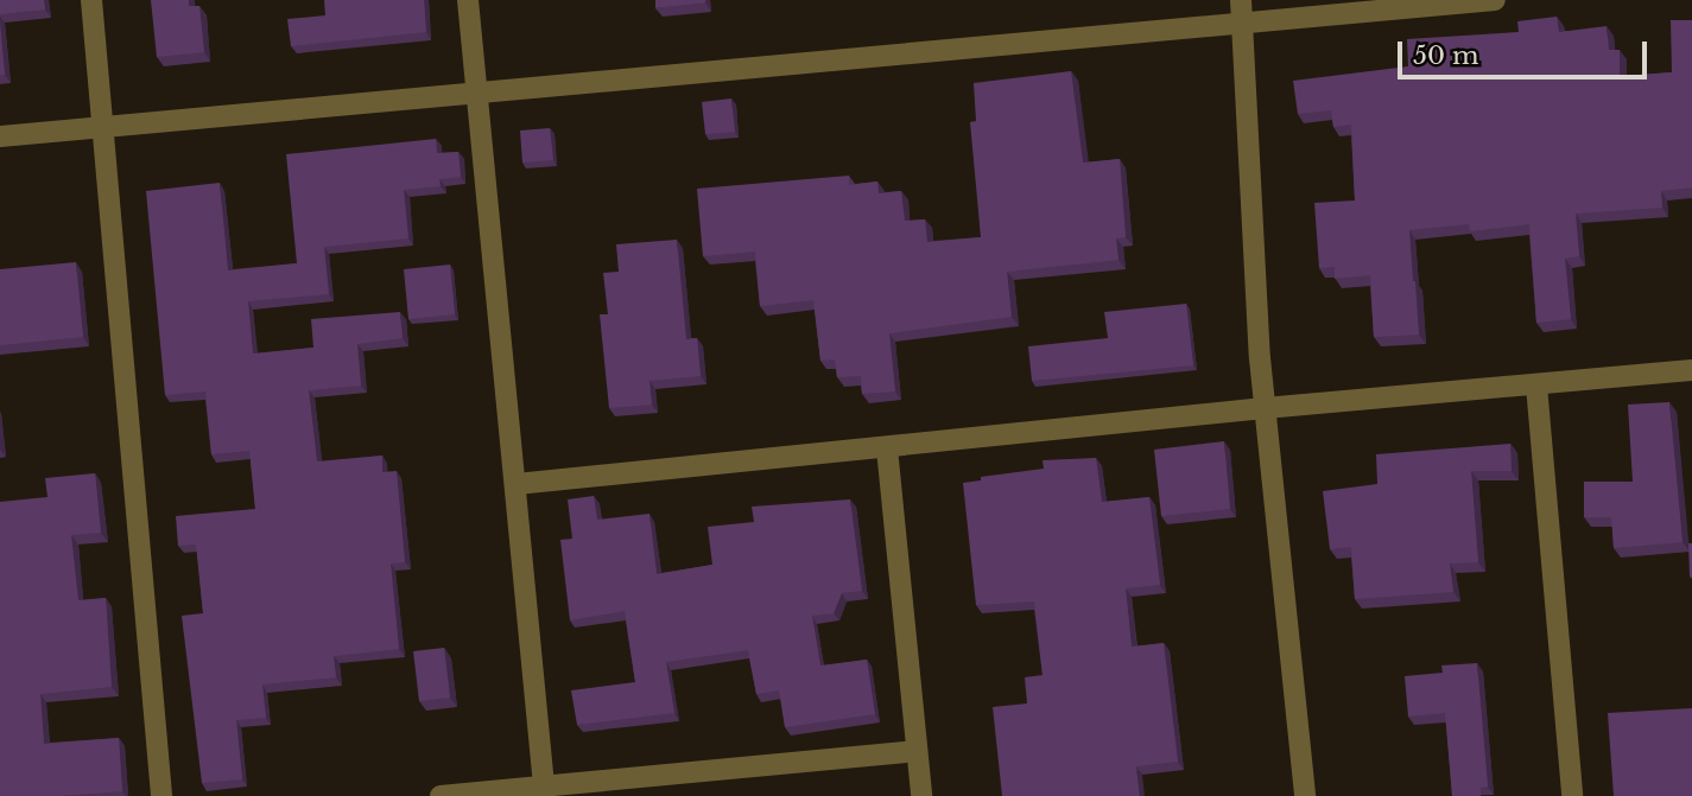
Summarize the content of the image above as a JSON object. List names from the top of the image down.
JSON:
{
  "scale_bar": "50 m"
}
